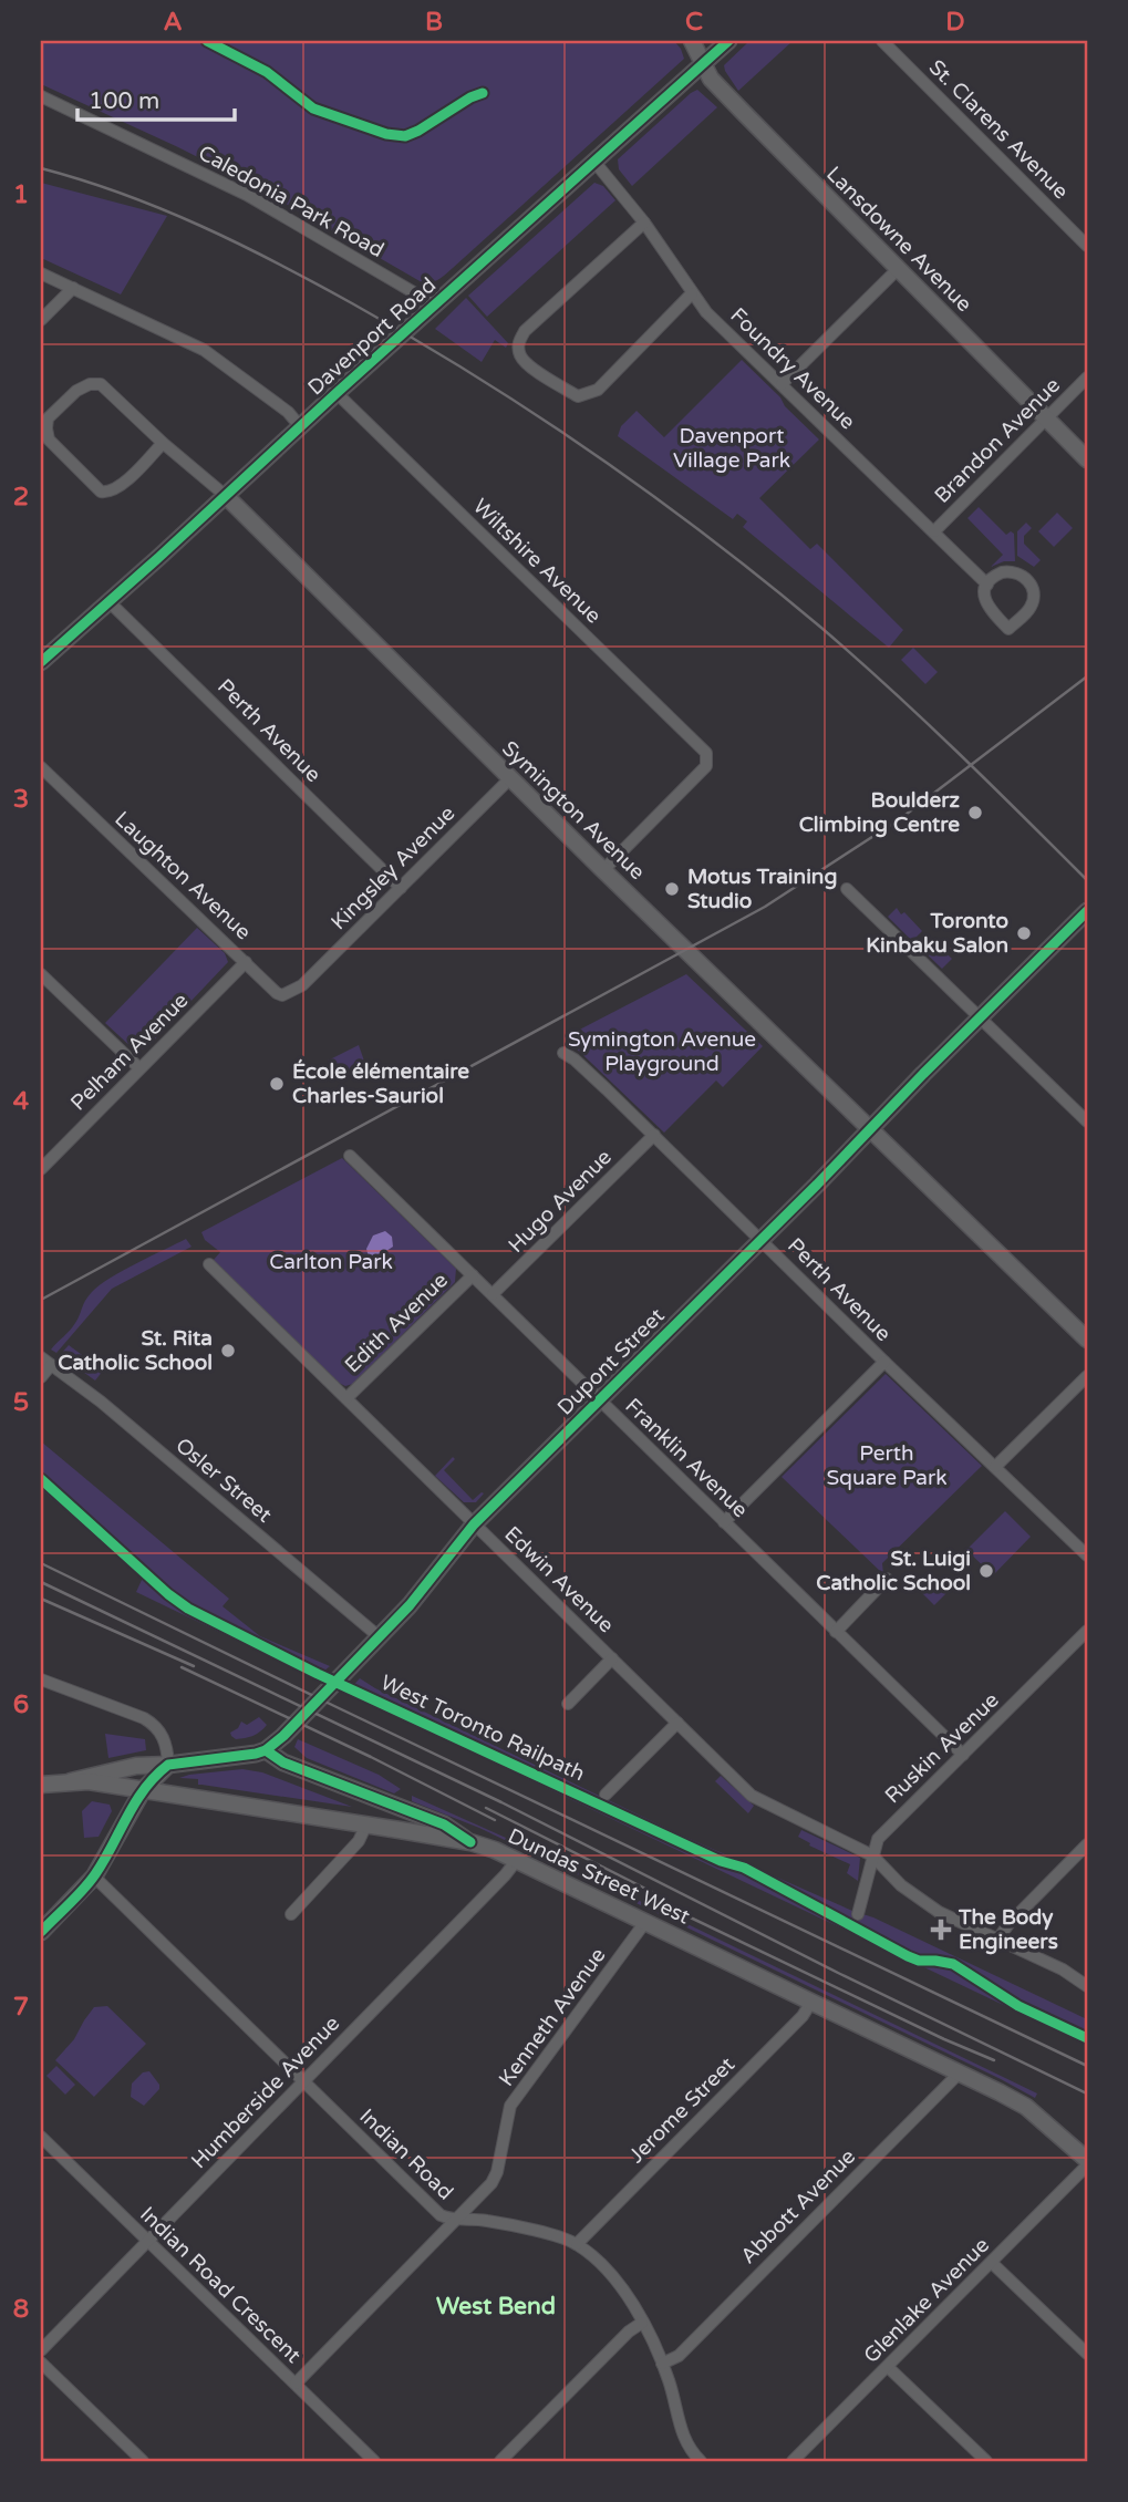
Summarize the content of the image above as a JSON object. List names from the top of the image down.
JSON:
{
  "streets": {
    "street": [
      "St. Clarens Avenue",
      "Caledonia Park Road",
      "Lansdowne Avenue",
      "Davenport Road",
      "Foundry Avenue",
      "Brandon Avenue",
      "Wiltshire Avenue",
      "Perth Avenue",
      "Symington Avenue",
      "Kingsley Avenue",
      "Laughton Avenue",
      "Pelham Avenue",
      "Hugo Avenue",
      "Edith Avenue",
      "Dupont Street",
      "Franklin Avenue",
      "Osler Street",
      "Edwin Avenue",
      "Ruskin Avenue",
      "Dundas Street West",
      "Kenneth Avenue",
      "Humberside Avenue",
      "Jerome Street",
      "Indian Road",
      "Abbott Avenue",
      "Indian Road Crescent",
      "Glenlake Avenue"
    ],
    "cycle path": ["West Toronto Railpath"]
  },
  "crossings": [
    ["Caledonia Park Road", "Davenport Road"],
    ["Lansdowne Avenue", "Davenport Road"],
    ["Lansdowne Avenue", "Brandon Avenue"],
    ["Davenport Road", "Foundry Avenue"],
    ["Davenport Road", "Wiltshire Avenue"],
    ["Davenport Road", "Perth Avenue"],
    ["Davenport Road", "Symington Avenue"],
    ["Foundry Avenue", "Brandon Avenue"],
    ["Wiltshire Avenue", "Symington Avenue"],
    ["Perth Avenue", "Kingsley Avenue"],
    ["Perth Avenue", "Hugo Avenue"],
    ["Perth Avenue", "Dupont Street"],
    ["Symington Avenue", "Kingsley Avenue"],
    ["Symington Avenue", "Dupont Street"],
    ["Kingsley Avenue", "Laughton Avenue"],
    ["Laughton Avenue", "Pelham Avenue"],
    ["Hugo Avenue", "Franklin Avenue"],
    ["Edith Avenue", "Franklin Avenue"],
    ["Edith Avenue", "Edwin Avenue"],
    ["Dupont Street", "Franklin Avenue"],
    ["Dupont Street", "Osler Street"],
    ["Dupont Street", "Edwin Avenue"],
    ["Franklin Avenue", "Ruskin Avenue"],
    ["Edwin Avenue", "Ruskin Avenue"],
    ["Dundas Street West", "Kenneth Avenue"],
    ["Dundas Street West", "Humberside Avenue"],
    ["Dundas Street West", "Jerome Street"],
    ["Dundas Street West", "Abbott Avenue"],
    ["Dundas Street West", "Glenlake Avenue"],
    ["Kenneth Avenue", "Indian Road"],
    ["Kenneth Avenue", "Indian Road Crescent"],
    ["Humberside Avenue", "Indian Road"],
    ["Humberside Avenue", "Indian Road Crescent"],
    ["Jerome Street", "Indian Road"],
    ["Indian Road", "Abbott Avenue"]
  ],
  "districts": ["West Bend"],
  "parks": [
    "Davenport Village Park",
    "Symington Avenue Playground",
    "Carlton Park",
    "Perth Square Park"
  ],
  "places": {
    "other": [
      "Boulderz Climbing Centre",
      "Motus Training Studio",
      "Toronto Kinbaku Salon",
      "École élémentaire Charles-Sauriol",
      "St. Rita Catholic School",
      "St. Luigi Catholic School"
    ],
    "health": ["The Body Engineers"]
  },
  "scale_bar": "100 m",
  "grid": {
    "columns": [
      "A",
      "B",
      "C",
      "D"
    ],
    "rows": [
      "1",
      "2",
      "3",
      "4",
      "5",
      "6",
      "7",
      "8"
    ]
  }
}
